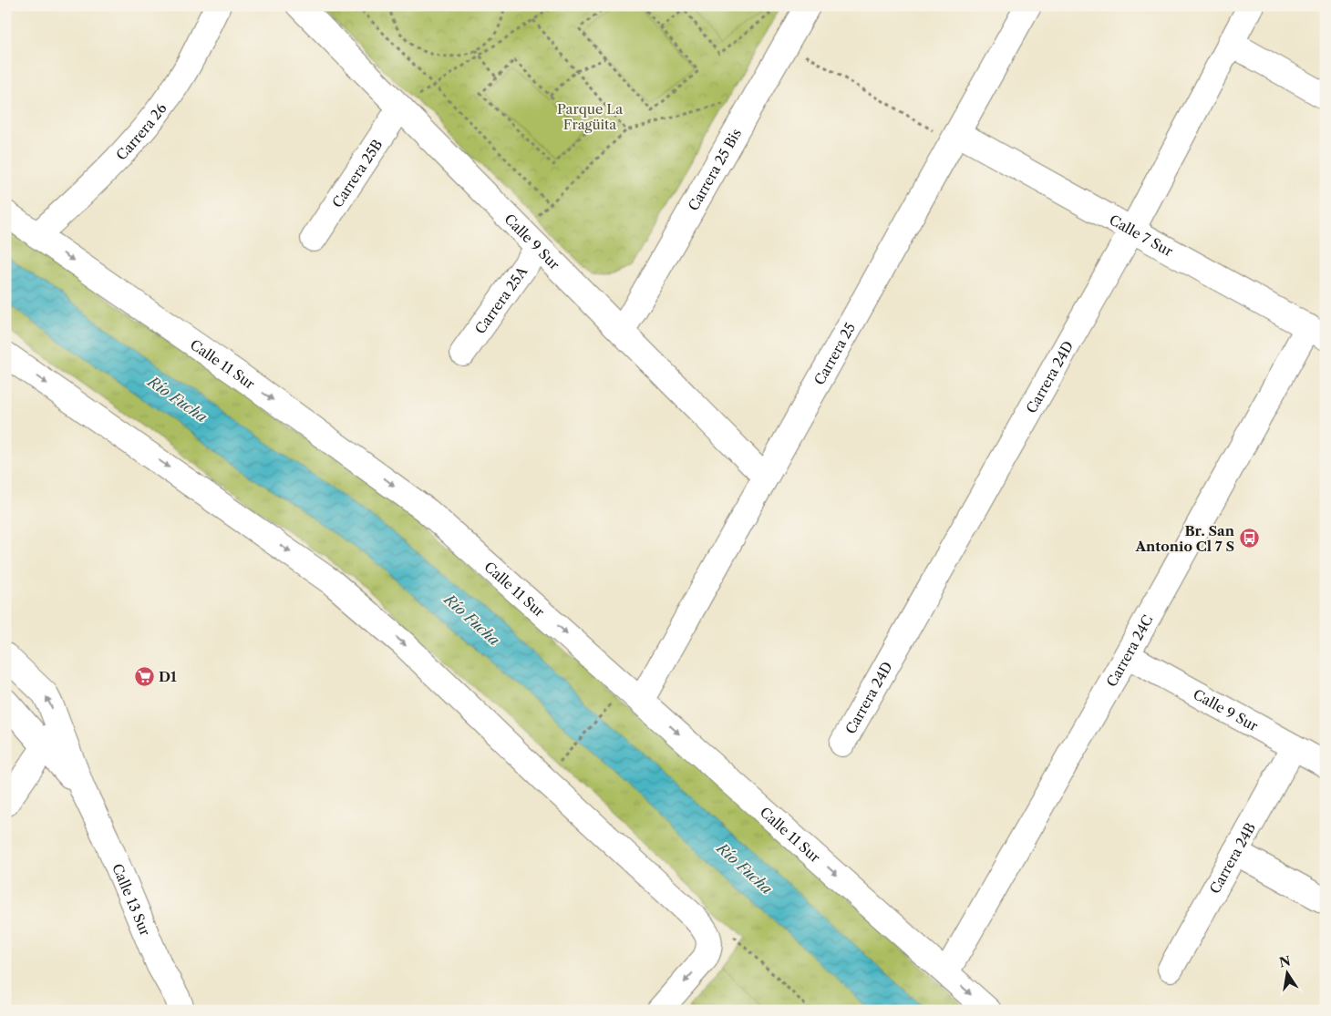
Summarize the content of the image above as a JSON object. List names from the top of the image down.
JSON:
{
  "streets": {
    "street": [
      "Carrera 26",
      "Carrera 25 Bis",
      "Carrera 25B",
      "Calle 7 Sur",
      "Calle 9 Sur",
      "Carrera 25A",
      "Carrera 25",
      "Calle 11 Sur",
      "Carrera 24D",
      "Carrera 24C",
      "Carrera 24B",
      "Calle 13 Sur"
    ]
  },
  "crossings": [
    ["Carrera 26", "Calle 11 Sur"],
    ["Carrera 25 Bis", "Calle 9 Sur"],
    ["Carrera 25B", "Calle 9 Sur"],
    ["Calle 7 Sur", "Carrera 25"],
    ["Calle 7 Sur", "Carrera 24D"],
    ["Calle 7 Sur", "Carrera 24C"],
    ["Calle 9 Sur", "Carrera 25A"],
    ["Calle 9 Sur", "Carrera 25"],
    ["Calle 9 Sur", "Carrera 24C"],
    ["Calle 9 Sur", "Carrera 24B"],
    ["Carrera 25", "Calle 11 Sur"],
    ["Calle 11 Sur", "Carrera 24C"]
  ],
  "water": ["Río Fucha"],
  "parks": ["Parque La Fragüita"],
  "places": {
    "bus stop": ["Br. San Antonio Cl 7 S"],
    "supermarket": ["D1"]
  },
  "north": "top"
}
